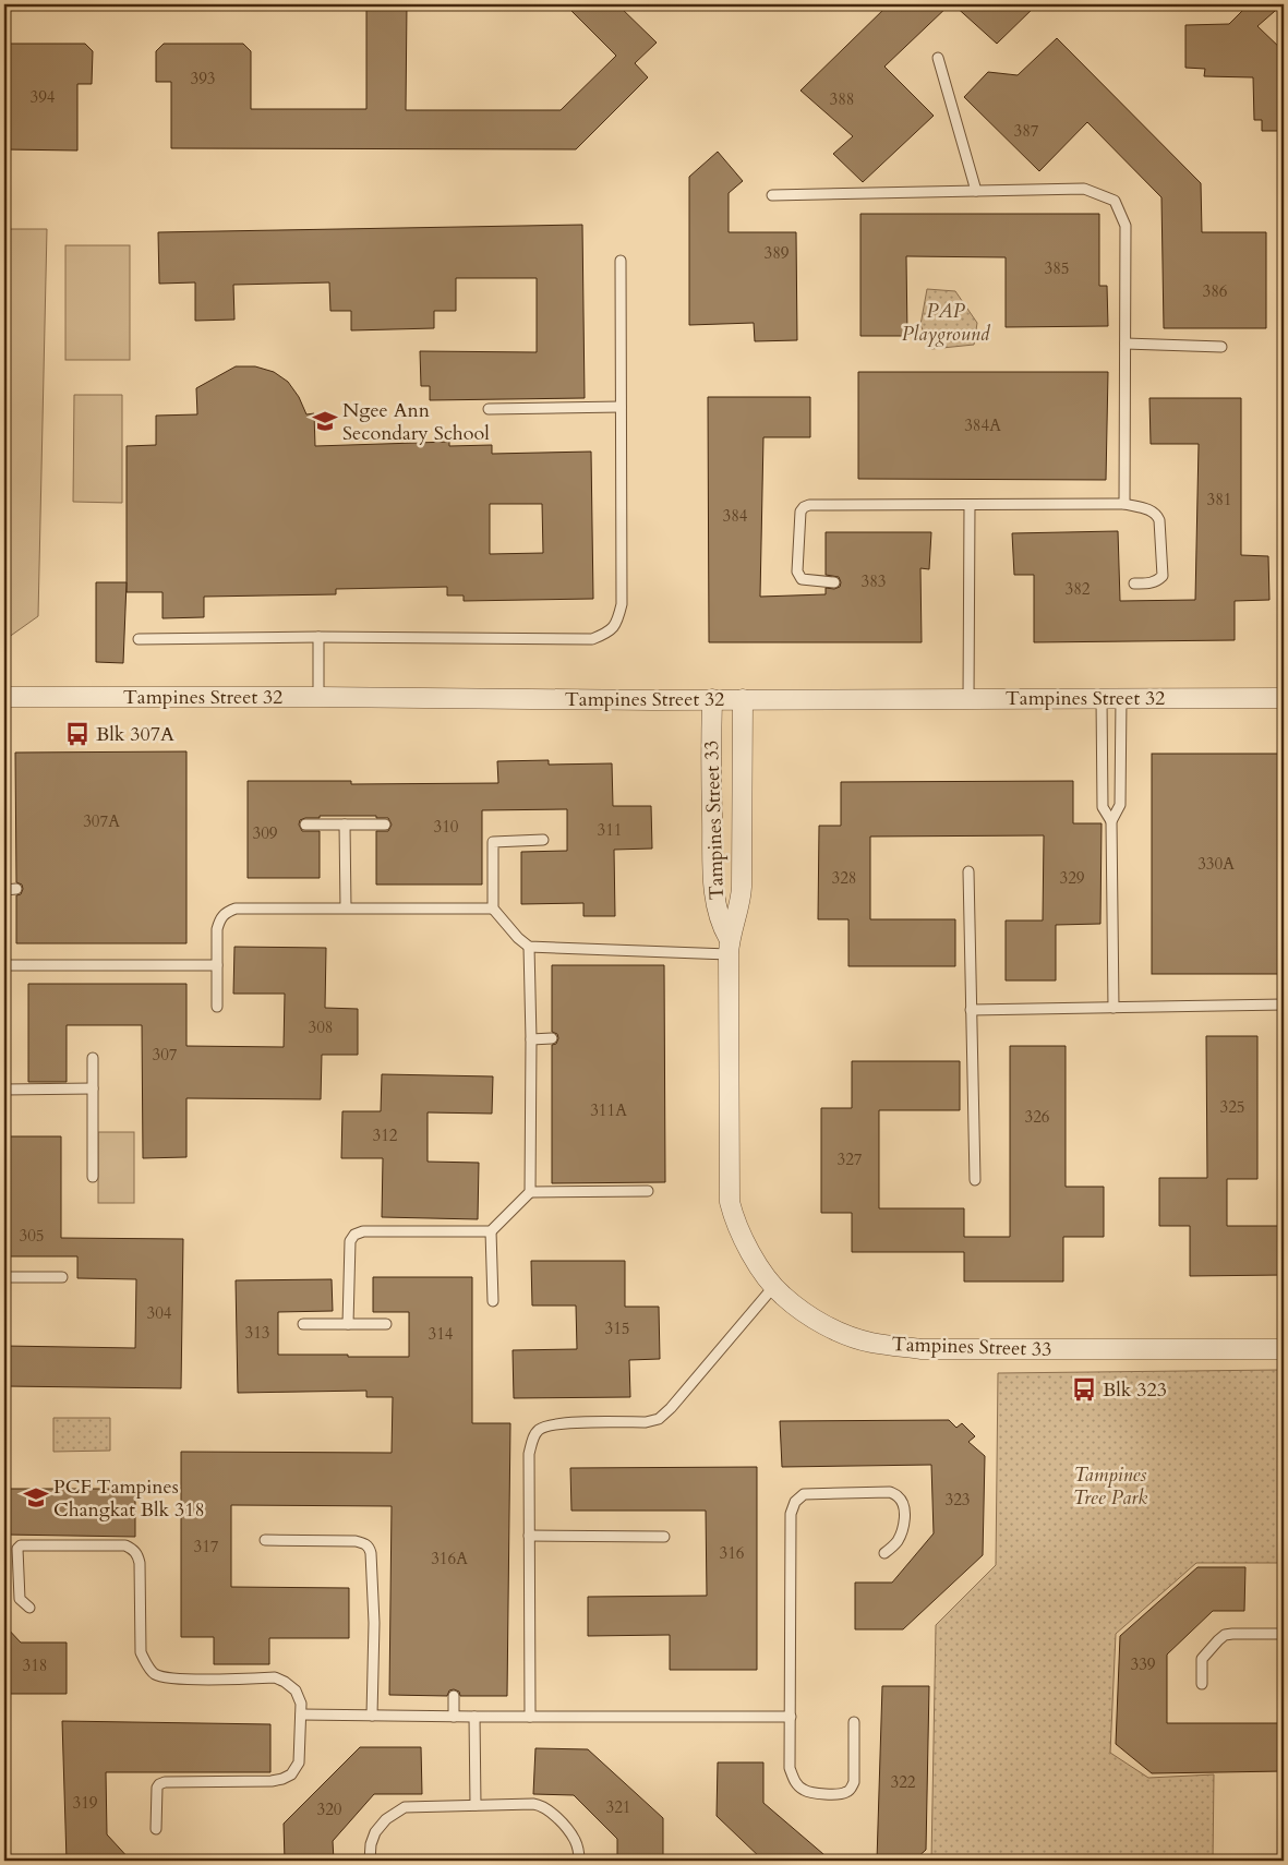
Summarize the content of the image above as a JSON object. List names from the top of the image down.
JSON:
{
  "streets": {
    "street": ["Tampines Street 32", "Tampines Street 33"]
  },
  "crossings": [
    ["Tampines Street 32", "Tampines Street 33"]
  ],
  "parks": ["PAP Playground", "Tampines Tree Park"],
  "places": {
    "school or university": ["Ngee Ann Secondary School", "PCF Tampines Changkat Blk 318"],
    "bus stop": ["Blk 307A", "Blk 323"]
  },
  "house_numbers": [
    "393",
    "394",
    "388",
    "387",
    "389",
    "385",
    "386",
    "384A",
    "381",
    "384",
    "383",
    "382",
    "307A",
    "310",
    "311",
    "309",
    "330A",
    "328",
    "329",
    "308",
    "307",
    "325",
    "311A",
    "326",
    "312",
    "327",
    "305",
    "304",
    "315",
    "313",
    "314",
    "323",
    "317",
    "316",
    "316A",
    "339",
    "318",
    "322",
    "319",
    "321",
    "320"
  ]
}
